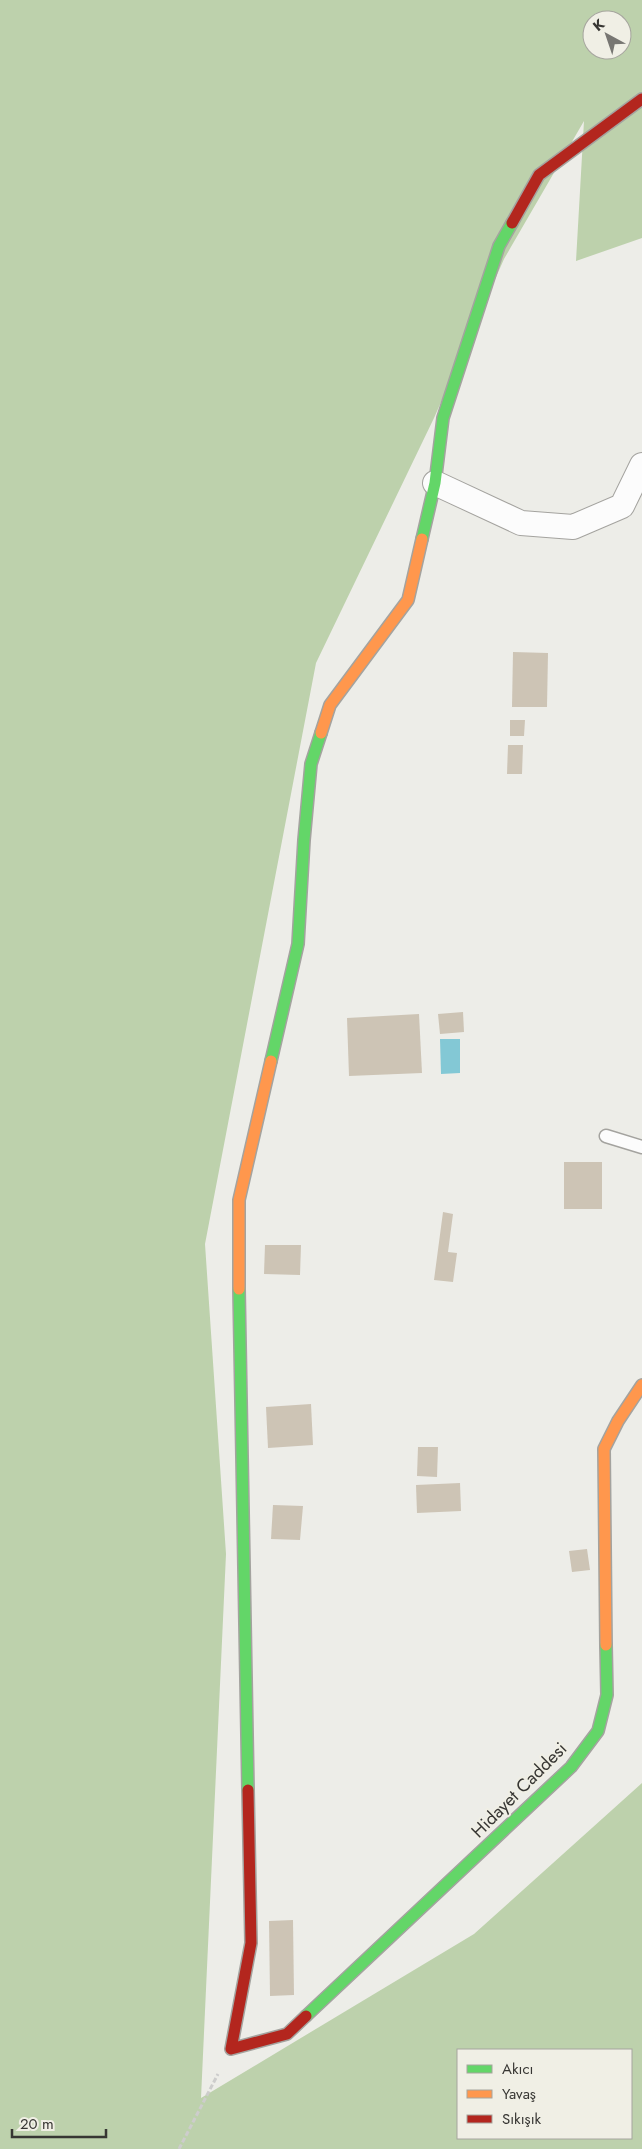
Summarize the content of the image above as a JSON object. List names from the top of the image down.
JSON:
{
  "streets": {
    "street": ["Hidayet Caddesi"]
  },
  "legend": ["Akıcı", "Yavaş", "Sıkışık"],
  "scale_bar": "20 m",
  "north": "top left"
}
